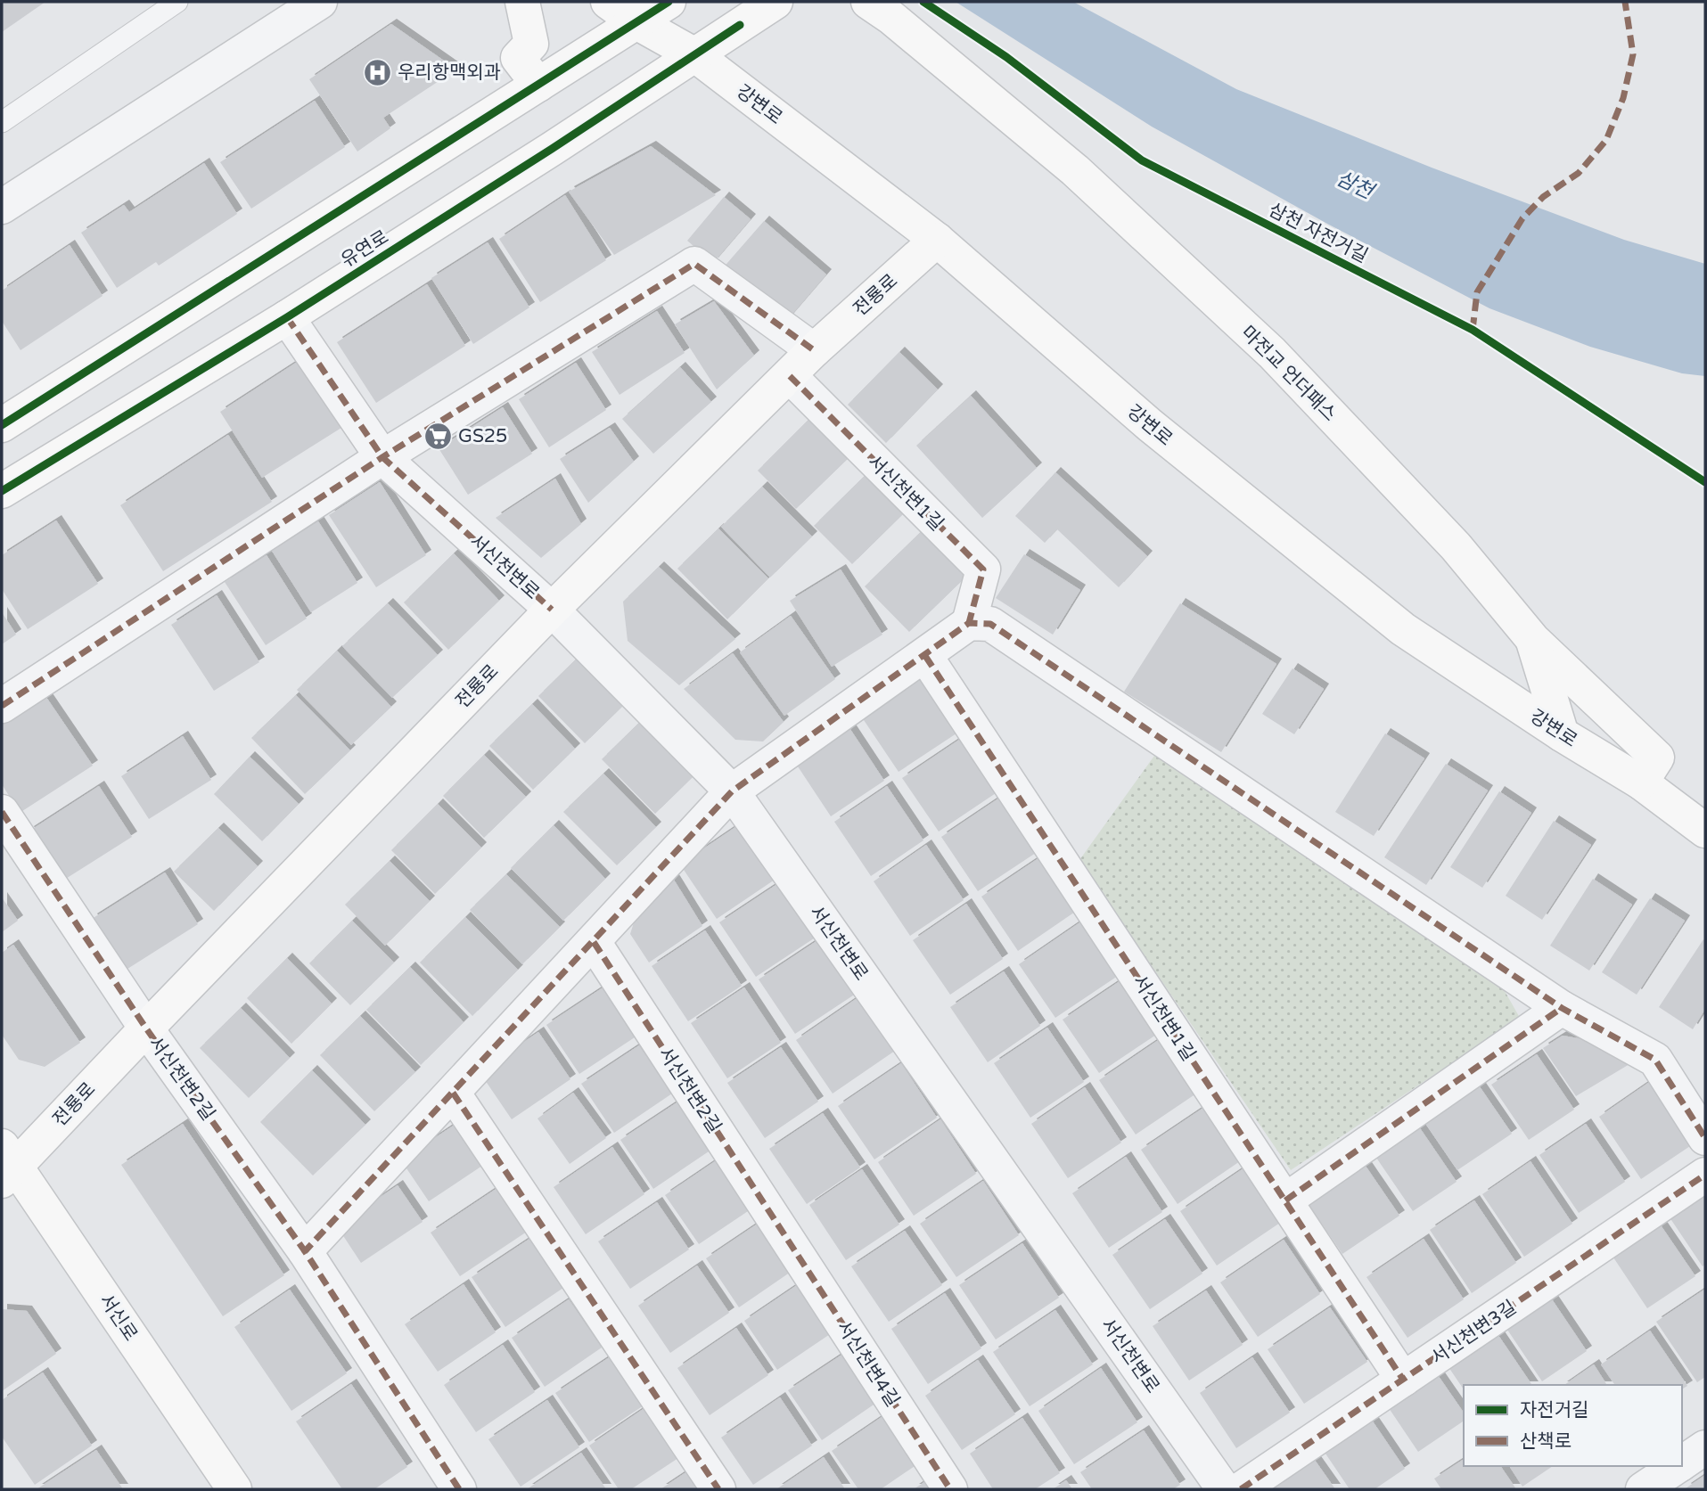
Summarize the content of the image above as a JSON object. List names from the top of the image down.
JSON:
{
  "streets": {
    "street": [
      "강변로",
      "유연로",
      "전룡로",
      "마전교 언더패스",
      "서신천변1길",
      "서신천변로",
      "서신천변2길",
      "서신로",
      "서신천변3길",
      "서신천변4길"
    ],
    "cycle path": ["삼천 자전거길"]
  },
  "crossings": [
    ["강변로", "유연로"],
    ["강변로", "전룡로"],
    ["강변로", "마전교 언더패스"],
    ["유연로", "서신천변로"],
    ["전룡로", "서신천변1길"],
    ["전룡로", "서신천변로"],
    ["전룡로", "서신천변2길"],
    ["전룡로", "서신로"],
    ["서신천변1길", "서신천변3길"],
    ["서신천변2길", "서신천변4길"]
  ],
  "water": ["삼천"],
  "places": {
    "hospital": ["우리항맥외과"],
    "supermarket": ["GS25"]
  },
  "legend": ["자전거길", "산책로"]
}
